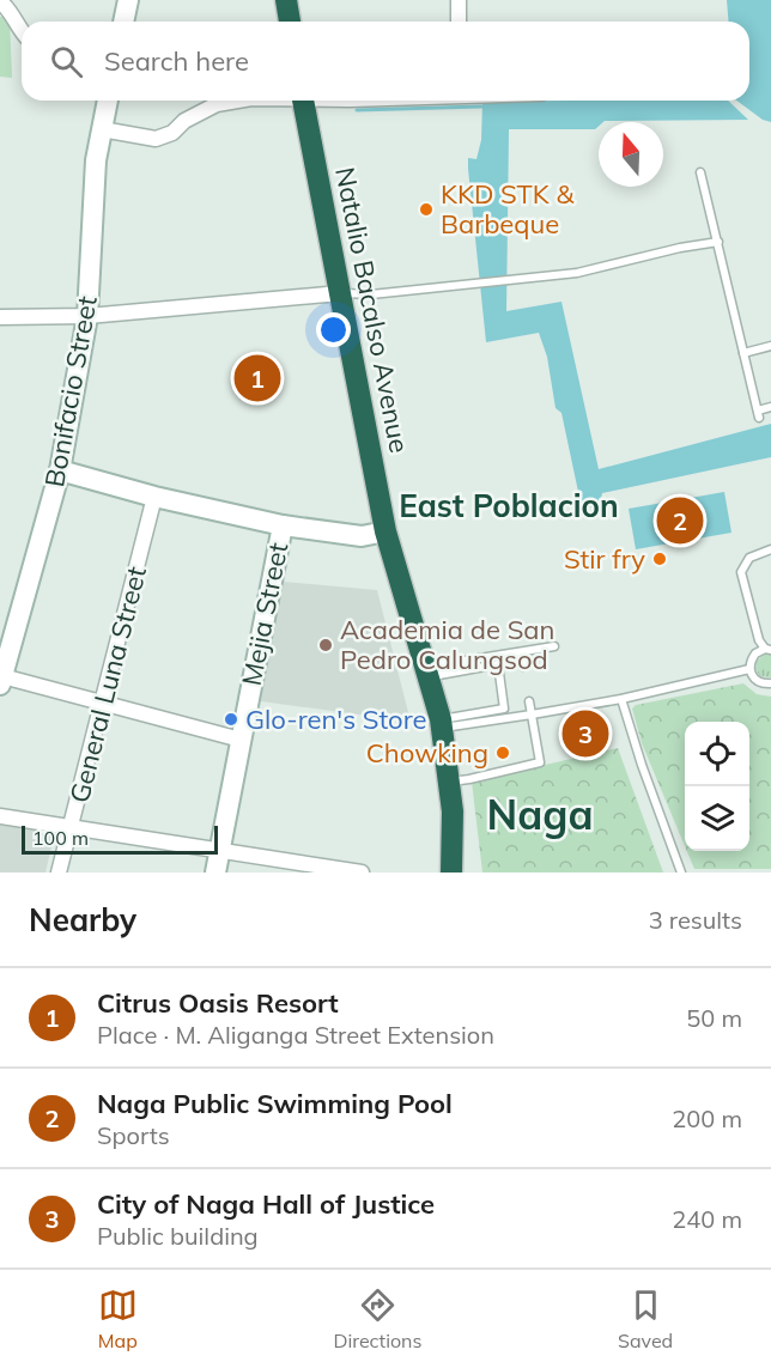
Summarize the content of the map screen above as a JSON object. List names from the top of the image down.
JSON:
{
  "streets": {
    "highway": ["Natalio Bacalso Avenue"],
    "street": ["Bonifacio Street", "Mejia Street", "General Luna Street"]
  },
  "districts": ["East Poblacion", "Naga"],
  "places": [
    "KKD STK & Barbeque",
    "Stir fry",
    "Academia de San Pedro Calungsod",
    "Glo-ren's Store",
    "Chowking"
  ],
  "scale_bar": "100 m",
  "north": "top",
  "page": {
    "search": "Search here",
    "pins": ["1", "2", "3"],
    "scale": "100 m",
    "heading": ["Nearby", "3 results"],
    "list": [
      {
        "mark": "1",
        "name": "Citrus Oasis Resort",
        "note": "Place · M. Aliganga Street Extension",
        "value": "50 m"
      },
      {
        "mark": "2",
        "name": "Naga Public Swimming Pool",
        "note": "Sports",
        "value": "200 m"
      },
      {
        "mark": "3",
        "name": "City of Naga Hall of Justice",
        "note": "Public building",
        "value": "240 m"
      }
    ],
    "nav": ["Map", "Directions", "Saved"]
  }
}
